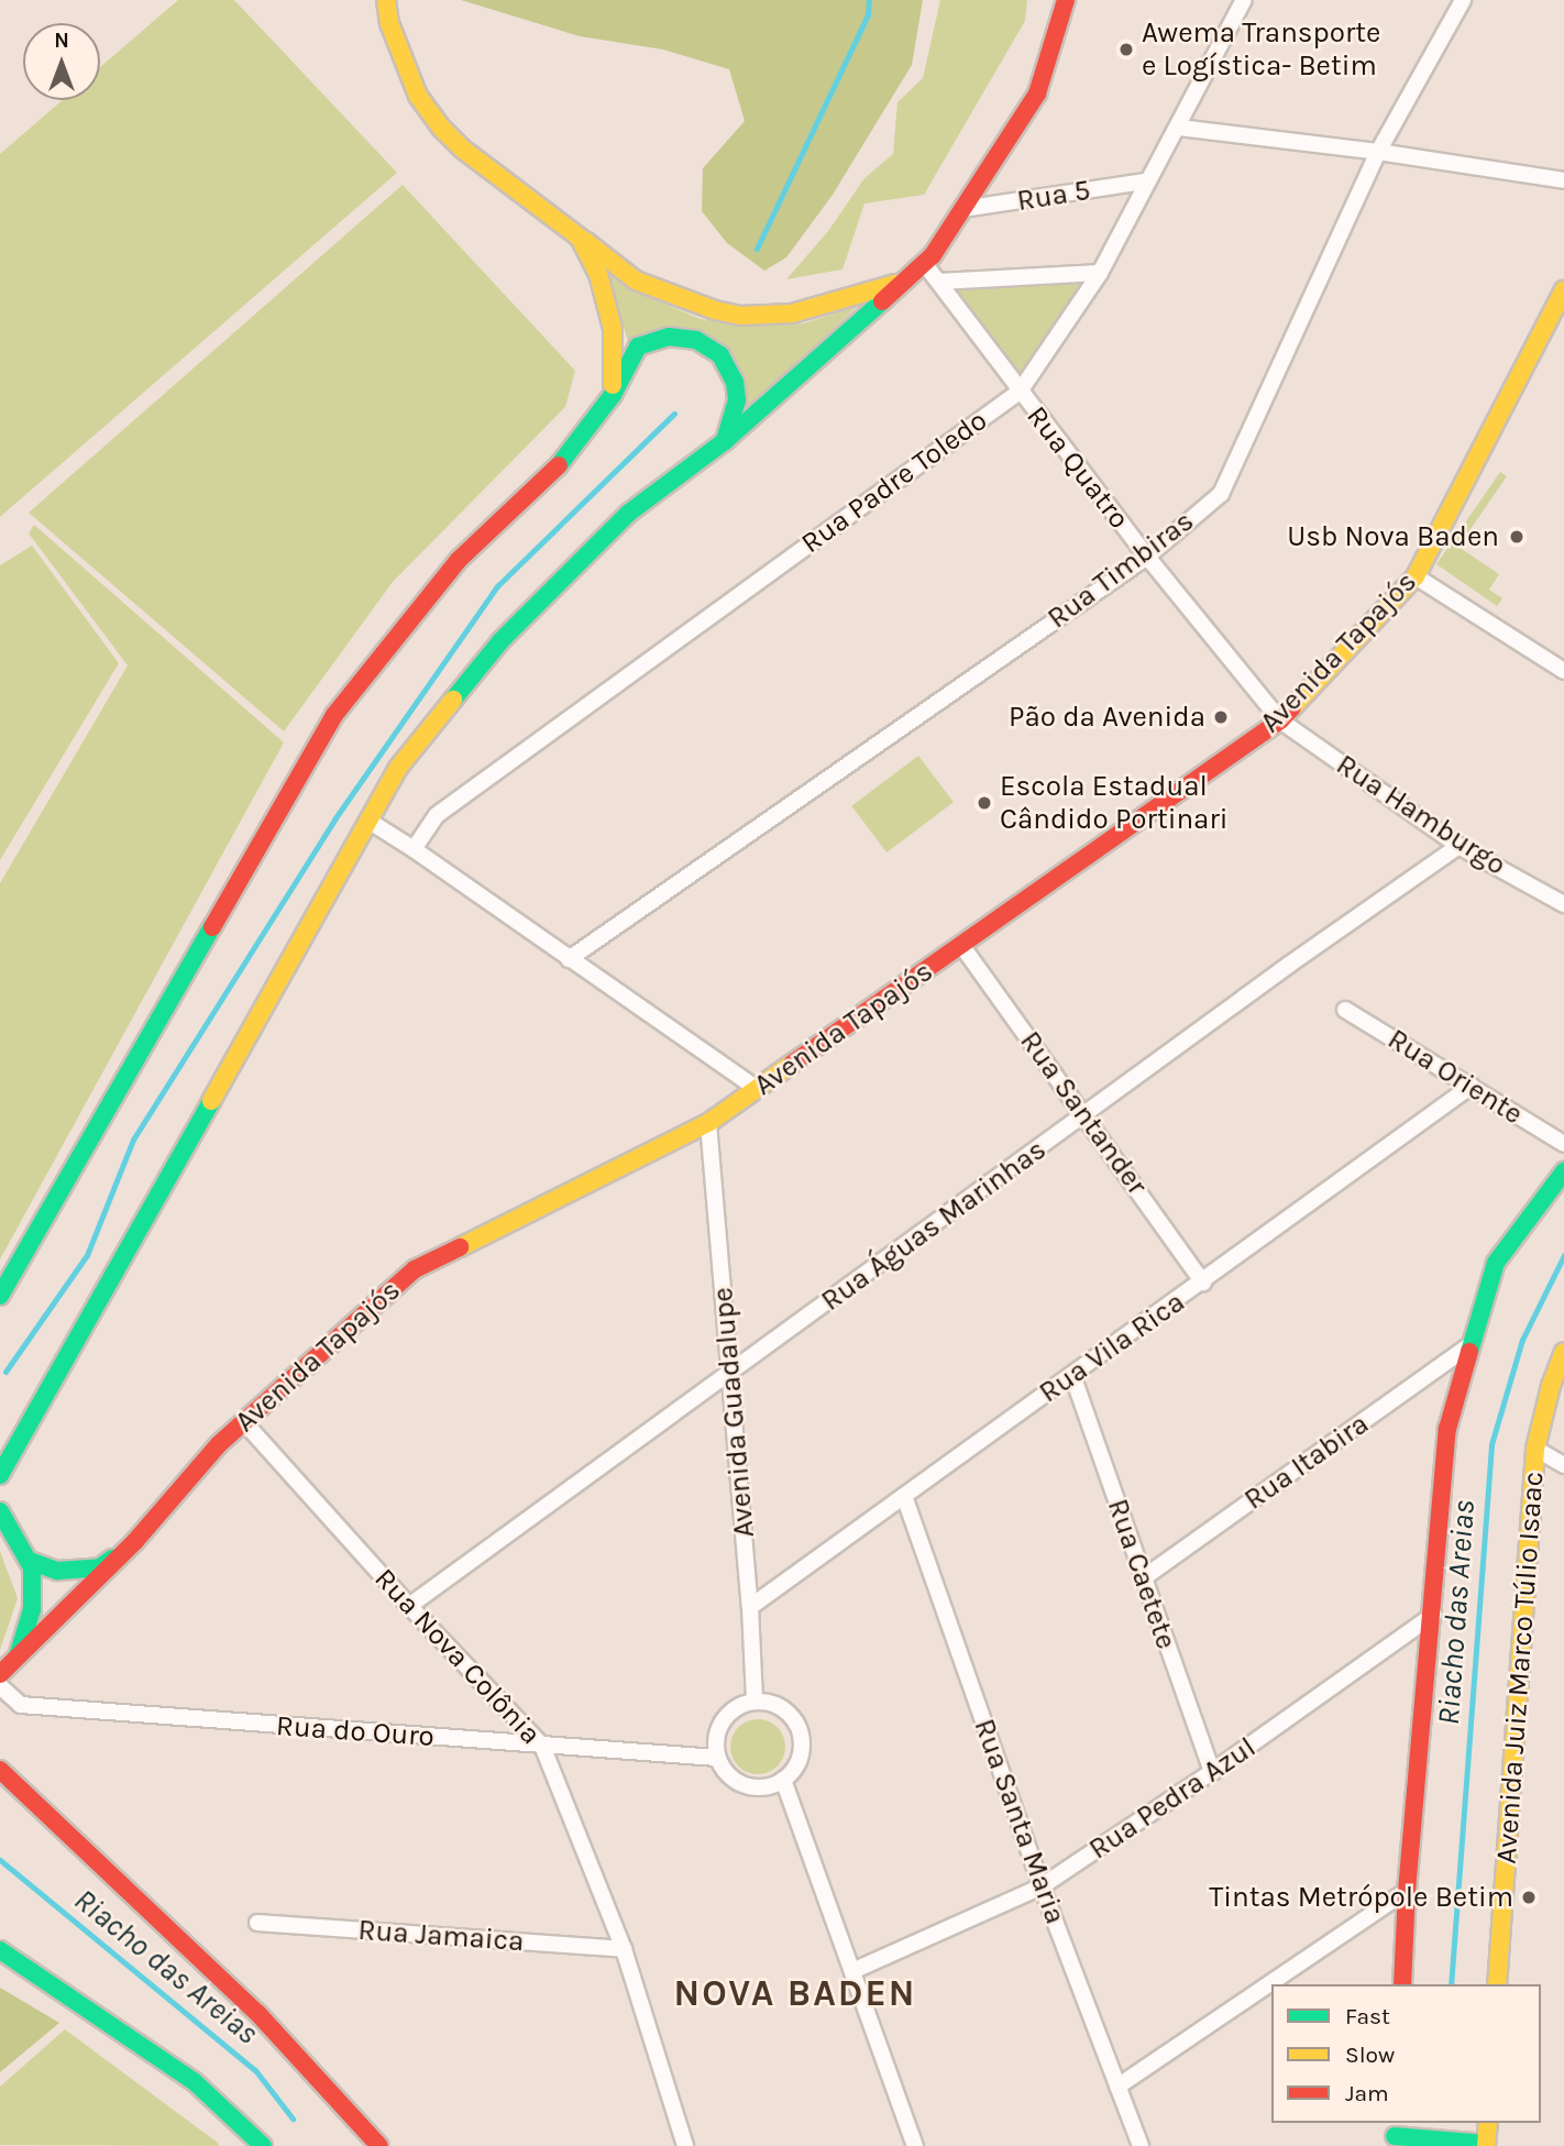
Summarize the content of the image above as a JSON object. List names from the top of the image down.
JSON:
{
  "streets": {
    "main road": ["Avenida Tapajós", "Avenida Juiz Marco Túlio Isaac"],
    "street": [
      "Rua 5",
      "Rua Quatro",
      "Rua Padre Toledo",
      "Rua Timbiras",
      "Rua Hamburgo",
      "Rua Oriente",
      "Rua Santander",
      "Rua Águas Marinhas",
      "Rua Vila Rica",
      "Avenida Guadalupe",
      "Rua Itabira",
      "Rua Caetete",
      "Rua Nova Colônia",
      "Rua do Ouro",
      "Rua Pedra Azul",
      "Rua Santa Maria",
      "Rua Jamaica"
    ]
  },
  "crossings": [
    ["Rua 5", "Rua Padre Toledo"],
    ["Rua Quatro", "Rua Padre Toledo"],
    ["Rua Quatro", "Rua Timbiras"],
    ["Rua Quatro", "Avenida Tapajós"],
    ["Rua Quatro", "Rua Hamburgo"],
    ["Avenida Tapajós", "Rua Hamburgo"],
    ["Avenida Tapajós", "Rua Santander"],
    ["Avenida Tapajós", "Avenida Guadalupe"],
    ["Avenida Tapajós", "Rua Nova Colônia"],
    ["Rua Hamburgo", "Rua Águas Marinhas"],
    ["Rua Oriente", "Rua Vila Rica"],
    ["Rua Santander", "Rua Águas Marinhas"],
    ["Rua Santander", "Rua Vila Rica"],
    ["Rua Águas Marinhas", "Avenida Guadalupe"],
    ["Rua Águas Marinhas", "Rua Nova Colônia"],
    ["Rua Vila Rica", "Avenida Guadalupe"],
    ["Rua Vila Rica", "Rua Caetete"],
    ["Rua Vila Rica", "Rua Santa Maria"],
    ["Avenida Guadalupe", "Rua do Ouro"],
    ["Rua Itabira", "Rua Caetete"],
    ["Rua Caetete", "Rua Pedra Azul"],
    ["Rua Nova Colônia", "Rua do Ouro"],
    ["Rua Nova Colônia", "Rua Jamaica"],
    ["Rua Pedra Azul", "Rua Santa Maria"]
  ],
  "districts": ["NOVA BADEN"],
  "water": ["Riacho das Areias"],
  "places": [
    "Awema Transporte e Logística- Betim",
    "Usb Nova Baden",
    "Pão da Avenida",
    "Escola Estadual Cândido Portinari",
    "Tintas Metrópole Betim"
  ],
  "legend": ["Fast", "Slow", "Jam"],
  "north": "top"
}
